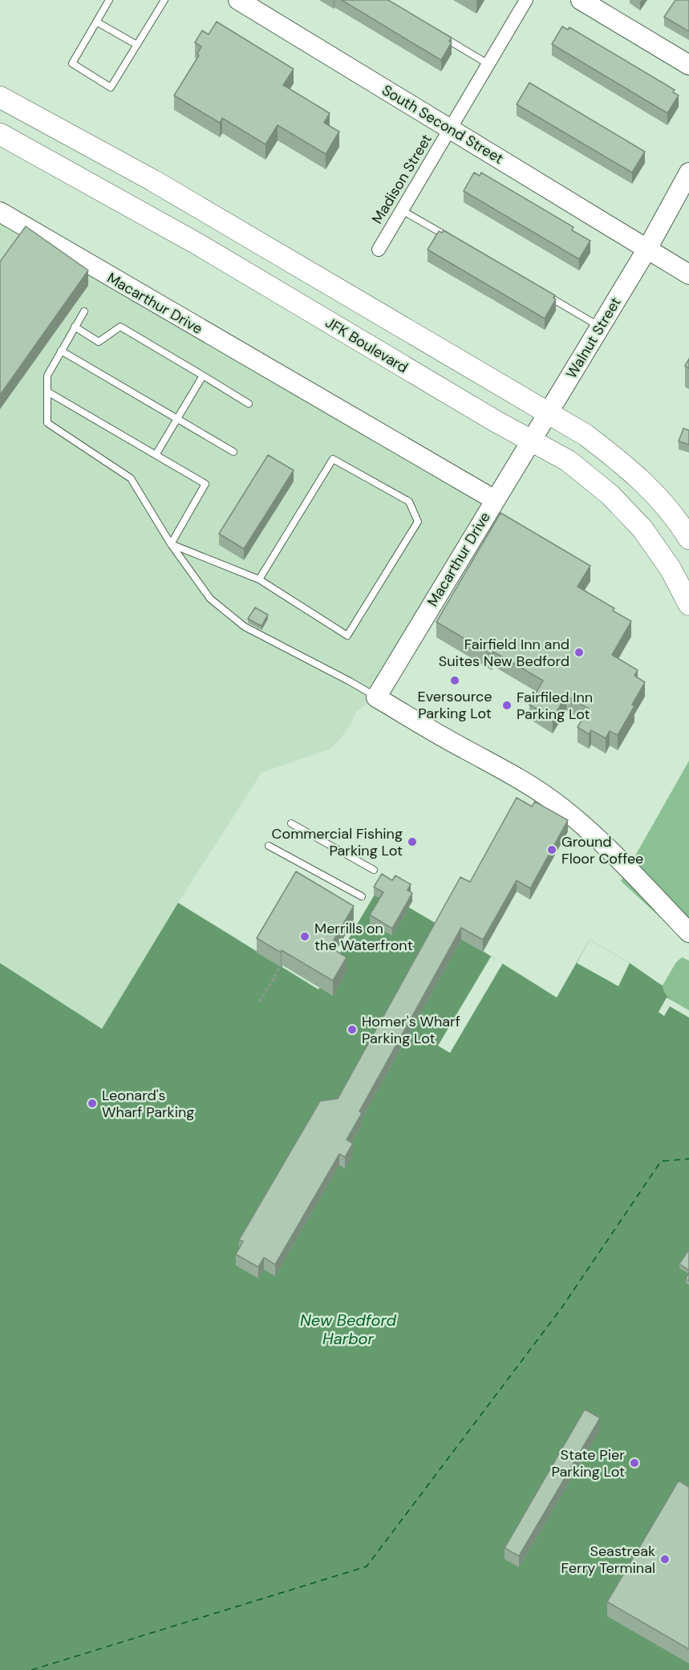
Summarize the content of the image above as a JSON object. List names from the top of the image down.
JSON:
{
  "streets": {
    "main road": ["JFK Boulevard"],
    "street": [
      "South Second Street",
      "Madison Street",
      "Macarthur Drive",
      "Walnut Street"
    ]
  },
  "crossings": [
    ["South Second Street", "Madison Street"],
    ["South Second Street", "Walnut Street"],
    ["Macarthur Drive", "Walnut Street"],
    ["Walnut Street", "JFK Boulevard"]
  ],
  "water": ["New Bedford Harbor"],
  "places": [
    "Fairfield Inn and Suites New Bedford",
    "Eversource Parking Lot",
    "Fairfiled Inn Parking Lot",
    "Commercial Fishing Parking Lot",
    "Ground Floor Coffee",
    "Merrills on the Waterfront",
    "Homer's Wharf Parking Lot",
    "Leonard's Wharf Parking",
    "State Pier Parking Lot",
    "Seastreak Ferry Terminal"
  ]
}
